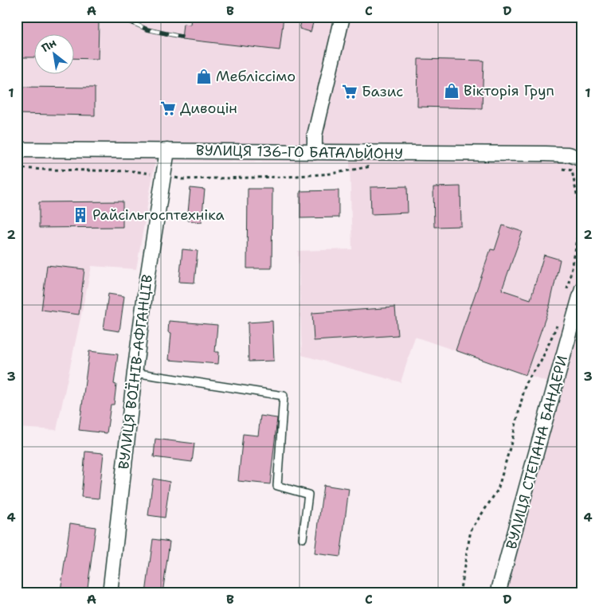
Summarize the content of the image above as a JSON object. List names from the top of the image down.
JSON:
{
  "streets": {
    "street": ["ВУЛИЦЯ 136-ГО БАТАЛЬЙОНУ", "ВУЛИЦЯ ВОЇНІВ-АФГАНЦІВ", "ВУЛИЦЯ СТЕПАНА БАНДЕРИ"]
  },
  "crossings": [
    ["ВУЛИЦЯ 136-ГО БАТАЛЬЙОНУ", "ВУЛИЦЯ ВОЇНІВ-АФГАНЦІВ"]
  ],
  "places": {
    "shop": ["Мебліссімо", "Вікторія Груп"],
    "supermarket": ["Базис", "Дивоцін"],
    "building": ["Райсільгосптехніка"]
  },
  "north": "top left",
  "grid": {
    "columns": [
      "A",
      "B",
      "C",
      "D"
    ],
    "rows": [
      "1",
      "2",
      "3",
      "4"
    ]
  }
}
